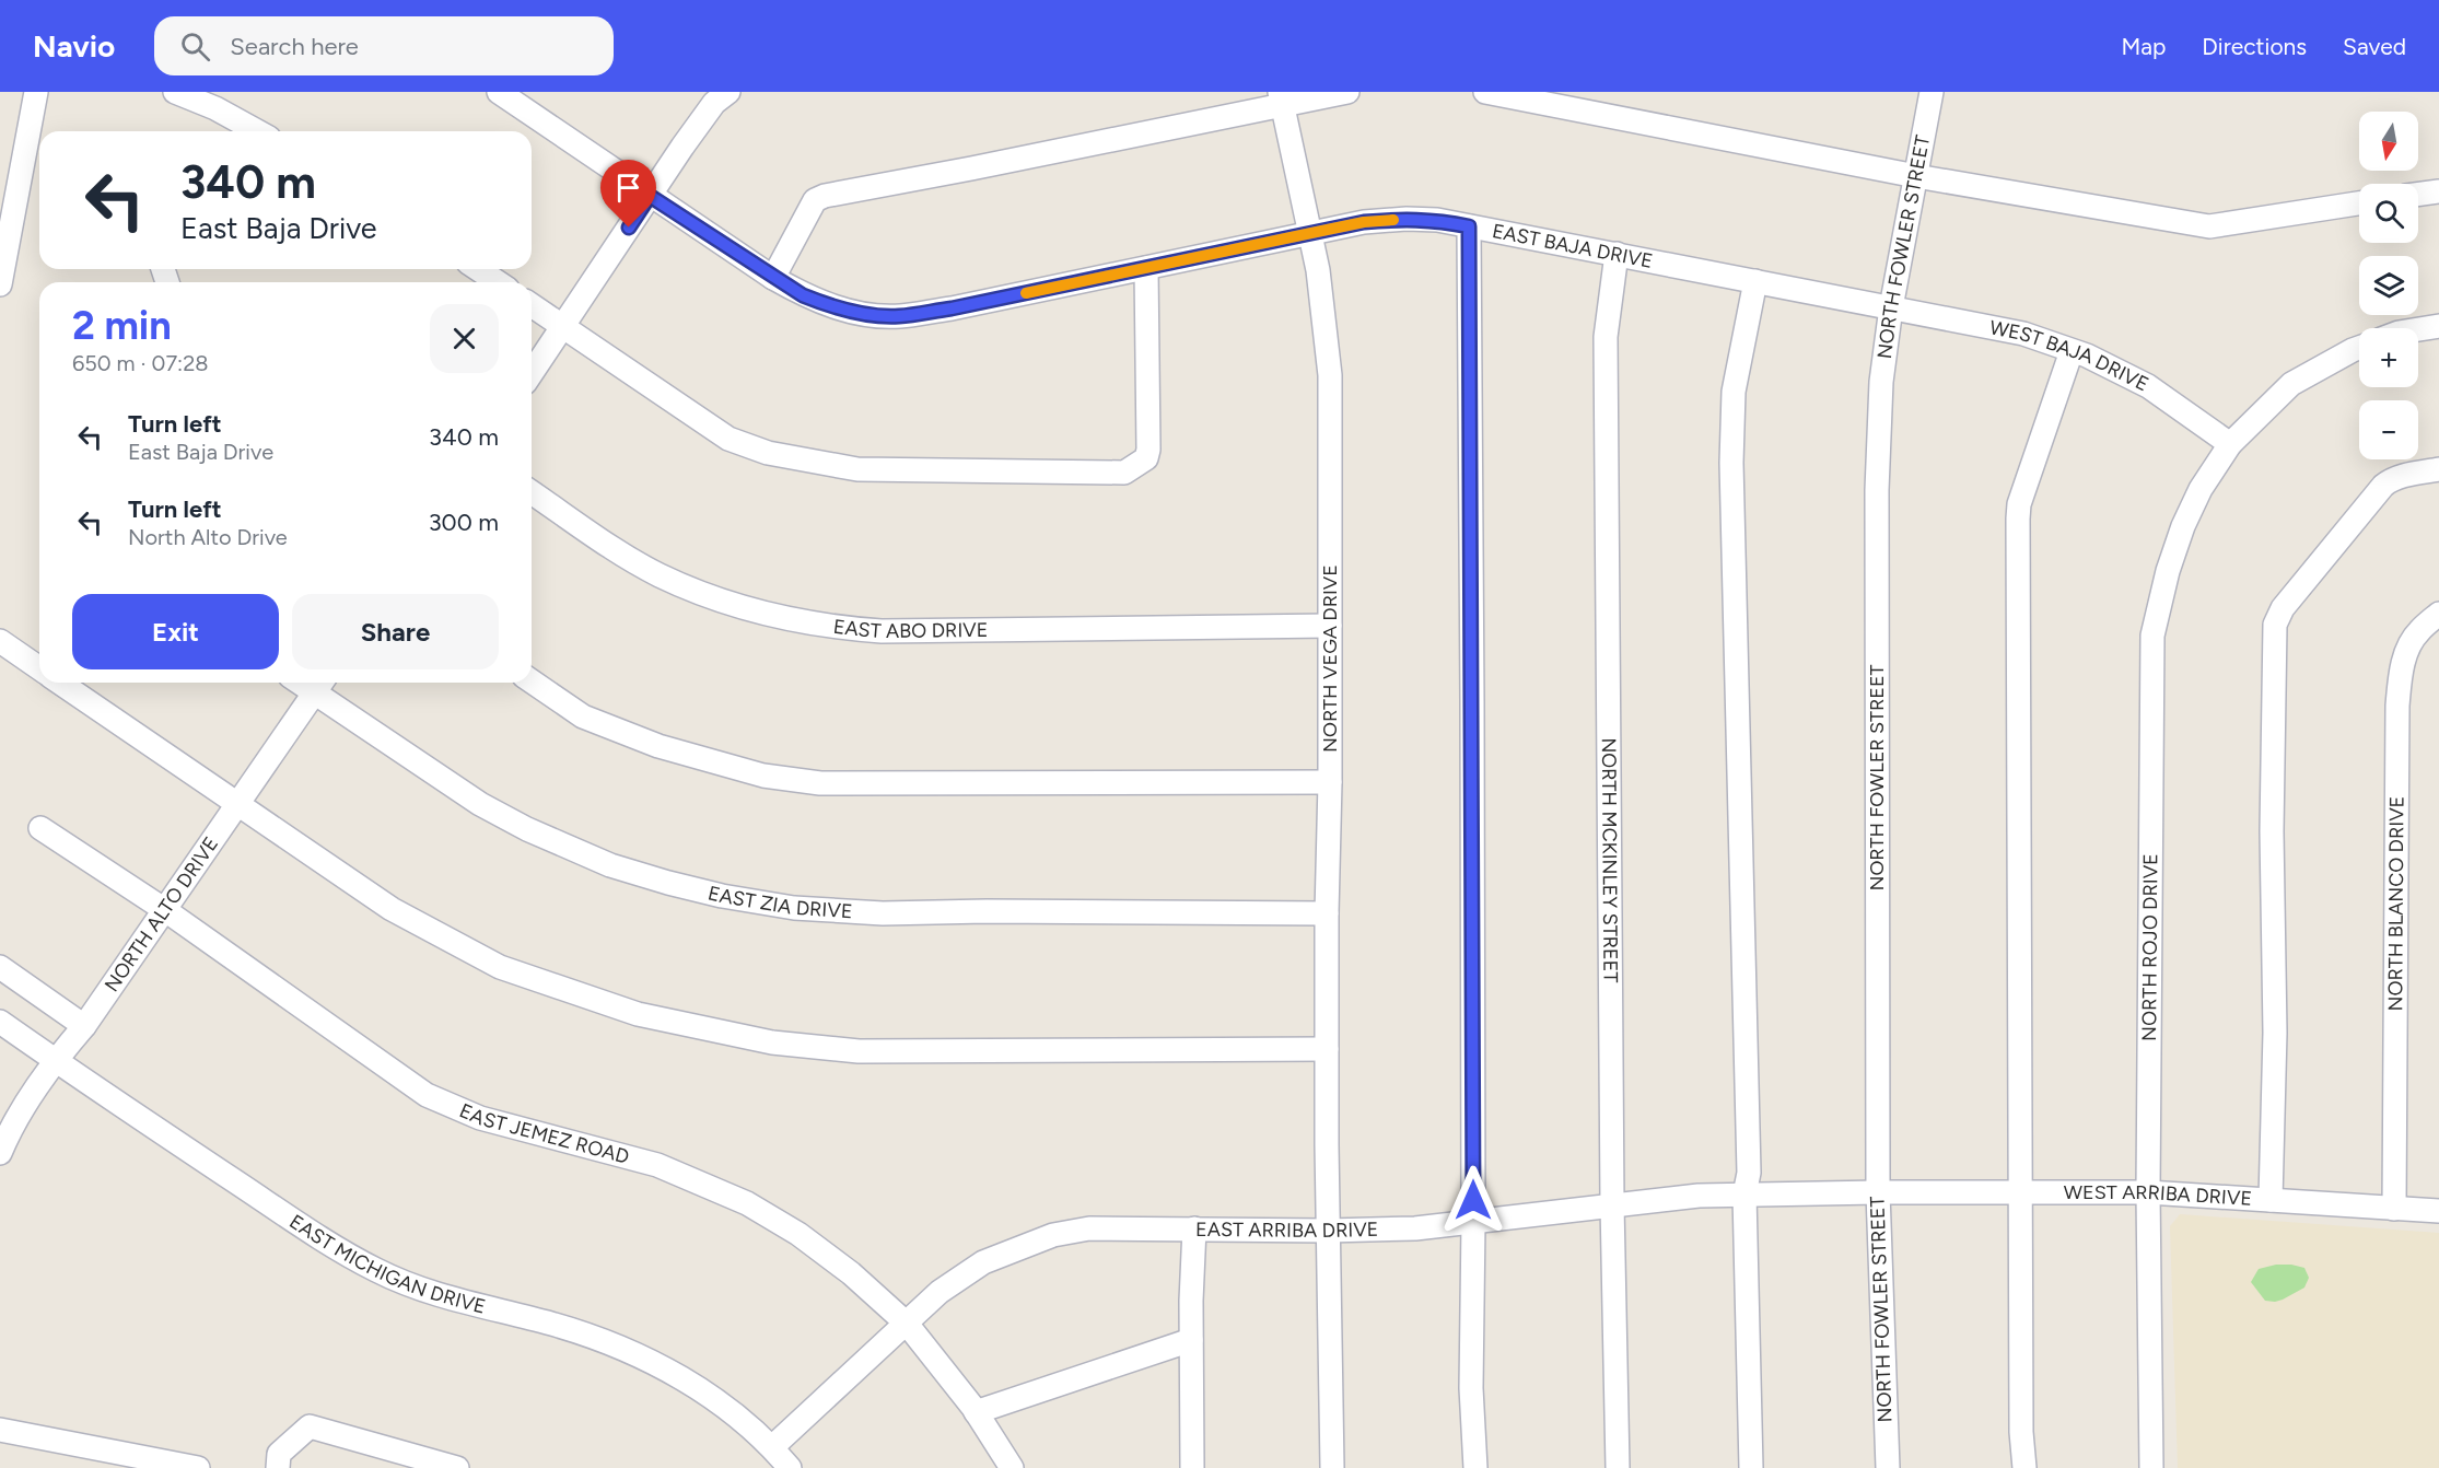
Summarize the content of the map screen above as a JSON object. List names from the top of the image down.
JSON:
{
  "streets": {
    "street": [
      "EAST BAJA DRIVE",
      "NORTH FOWLER STREET",
      "WEST BAJA DRIVE",
      "EAST ABO DRIVE",
      "NORTH VEGA DRIVE",
      "NORTH MCKINLEY STREET",
      "EAST ZIA DRIVE",
      "NORTH BLANCO DRIVE",
      "NORTH ALTO DRIVE",
      "NORTH ROJO DRIVE",
      "EAST JEMEZ ROAD",
      "WEST ARRIBA DRIVE",
      "EAST ARRIBA DRIVE",
      "EAST MICHIGAN DRIVE"
    ]
  },
  "crossings": [
    ["EAST BAJA DRIVE", "NORTH FOWLER STREET"],
    ["EAST BAJA DRIVE", "WEST BAJA DRIVE"],
    ["EAST BAJA DRIVE", "NORTH VEGA DRIVE"],
    ["EAST BAJA DRIVE", "NORTH MCKINLEY STREET"],
    ["NORTH FOWLER STREET", "WEST BAJA DRIVE"],
    ["NORTH FOWLER STREET", "WEST ARRIBA DRIVE"],
    ["NORTH FOWLER STREET", "EAST ARRIBA DRIVE"],
    ["WEST BAJA DRIVE", "NORTH ROJO DRIVE"],
    ["EAST ABO DRIVE", "NORTH VEGA DRIVE"],
    ["NORTH VEGA DRIVE", "EAST ZIA DRIVE"],
    ["NORTH VEGA DRIVE", "EAST ARRIBA DRIVE"],
    ["NORTH MCKINLEY STREET", "EAST ARRIBA DRIVE"],
    ["EAST ZIA DRIVE", "NORTH ALTO DRIVE"],
    ["NORTH BLANCO DRIVE", "WEST ARRIBA DRIVE"],
    ["NORTH ALTO DRIVE", "EAST JEMEZ ROAD"],
    ["NORTH ALTO DRIVE", "EAST MICHIGAN DRIVE"],
    ["NORTH ROJO DRIVE", "WEST ARRIBA DRIVE"],
    ["EAST JEMEZ ROAD", "EAST ARRIBA DRIVE"],
    ["WEST ARRIBA DRIVE", "EAST ARRIBA DRIVE"],
    ["EAST ARRIBA DRIVE", "EAST MICHIGAN DRIVE"]
  ],
  "north": "bottom",
  "page": {
    "header": "Navio",
    "search": "Search here",
    "nav": ["Map", "Directions", "Saved"],
    "map_buttons": ["+", "−"],
    "turn": ["340 m", "East Baja Drive"],
    "heading": ["2 min", "650 m · 07:28"],
    "list": [
      {
        "name": "Turn left",
        "note": "East Baja Drive",
        "value": "340 m"
      },
      {
        "name": "Turn left",
        "note": "North Alto Drive",
        "value": "300 m"
      }
    ],
    "buttons": ["Exit", "Share"]
  }
}
